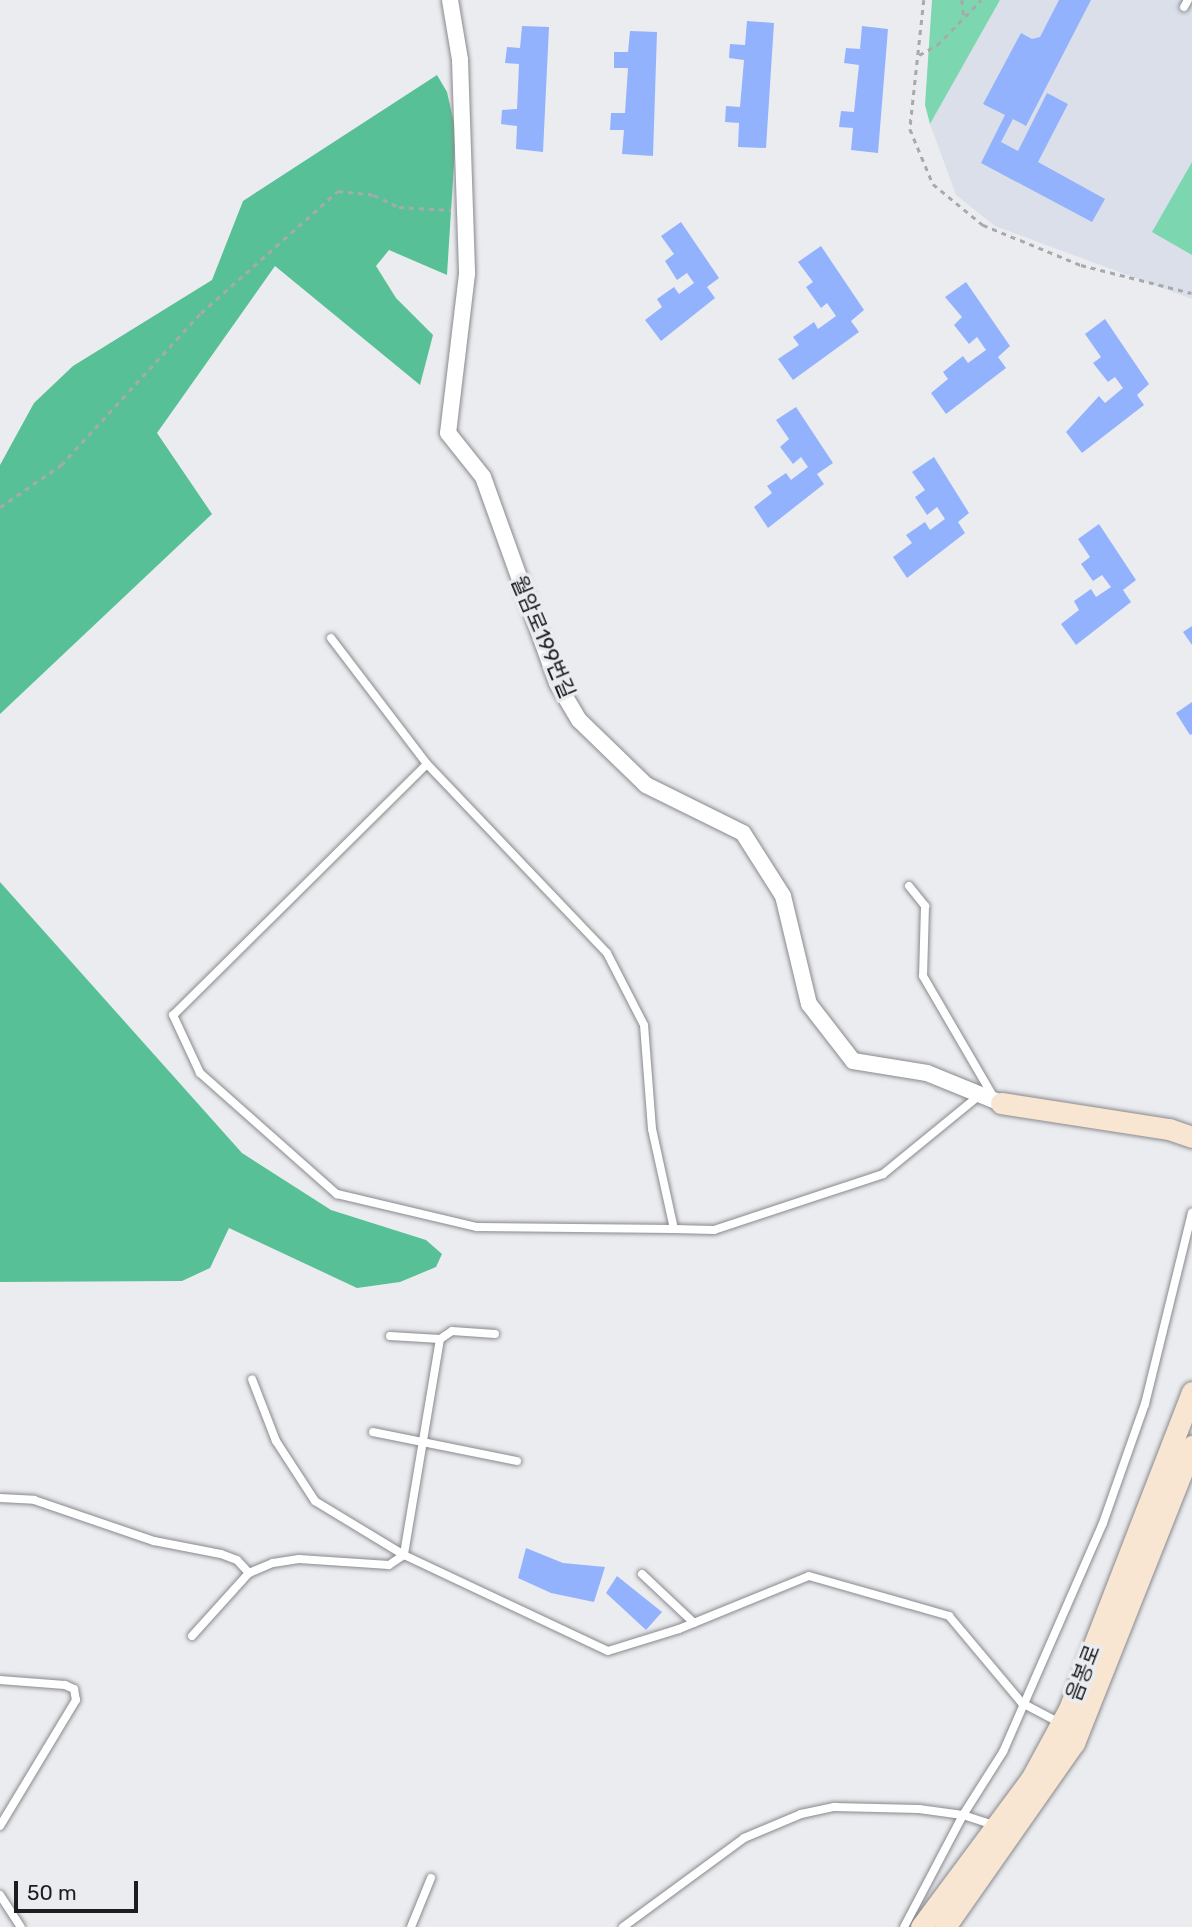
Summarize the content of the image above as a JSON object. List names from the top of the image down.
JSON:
{
  "streets": {
    "main road": ["음봉로"],
    "street": ["월암로199번길"]
  },
  "scale_bar": "50 m"
}
